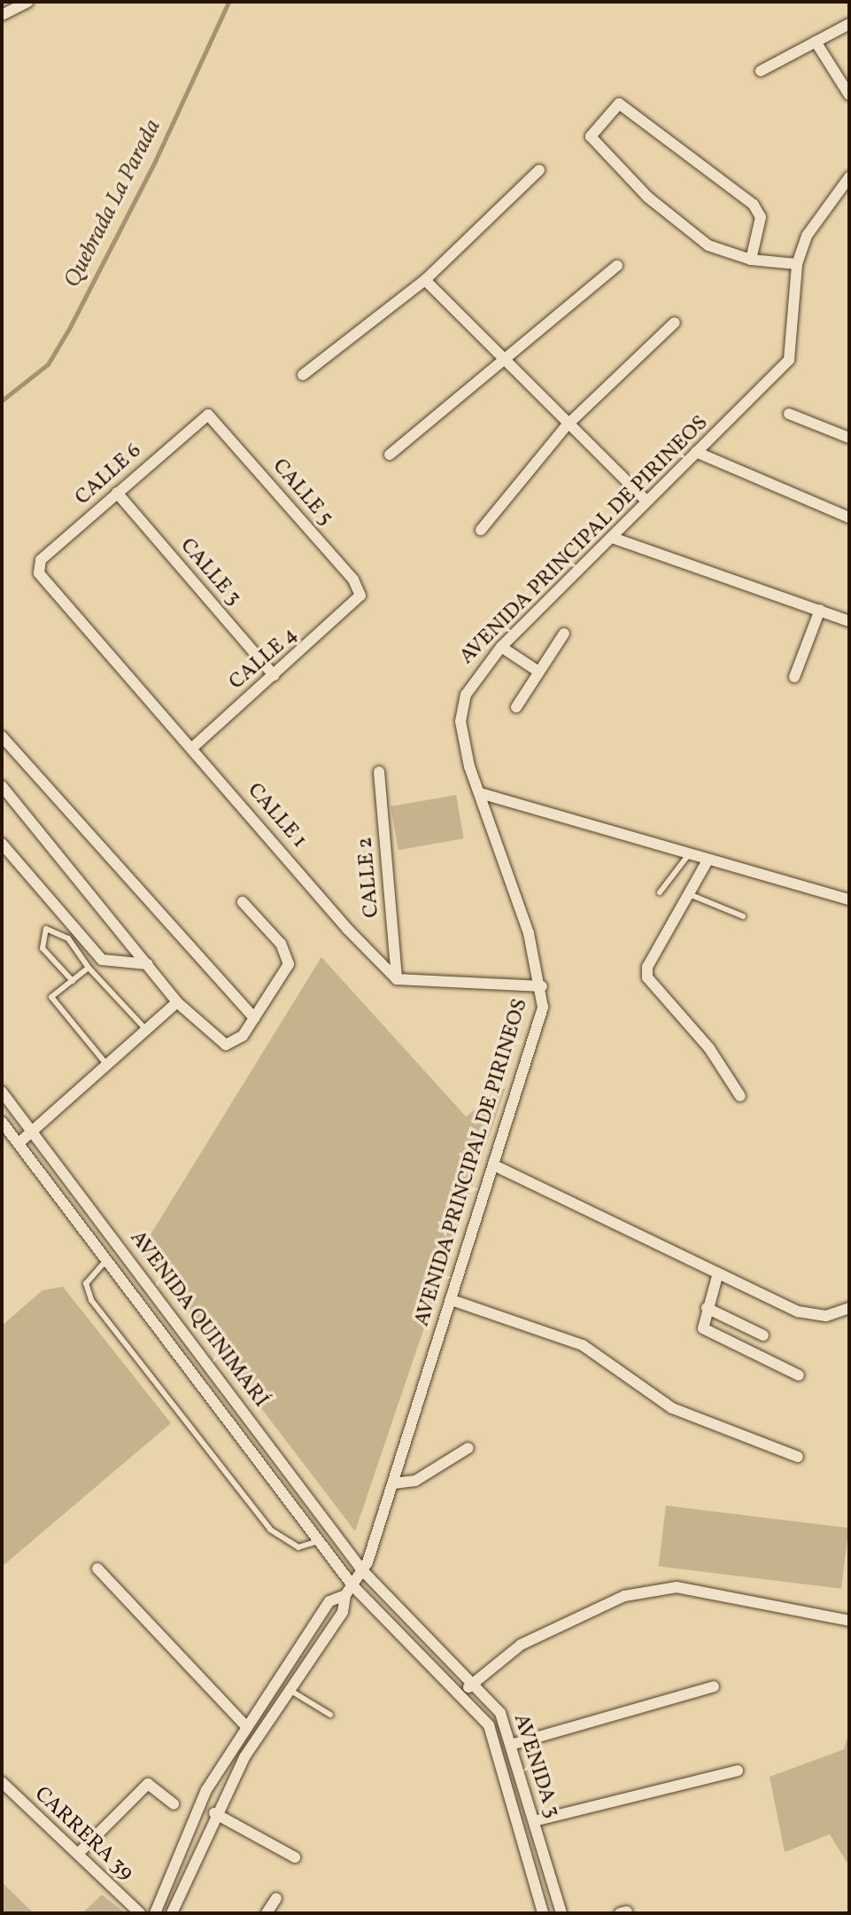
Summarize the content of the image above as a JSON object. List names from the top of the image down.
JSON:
{
  "streets": {
    "street": [
      "CALLE 6",
      "CALLE 5",
      "AVENIDA PRINCIPAL DE PIRINEOS",
      "CALLE 3",
      "CALLE 4",
      "CALLE 1",
      "CALLE 2",
      "AVENIDA QUINIMARÍ",
      "AVENIDA 3",
      "CARRERA 39"
    ]
  },
  "crossings": [
    ["CALLE 6", "CALLE 5"],
    ["CALLE 6", "CALLE 3"],
    ["CALLE 6", "CALLE 1"],
    ["CALLE 5", "CALLE 4"],
    ["AVENIDA PRINCIPAL DE PIRINEOS", "AVENIDA QUINIMARÍ"],
    ["AVENIDA PRINCIPAL DE PIRINEOS", "AVENIDA 3"],
    ["CALLE 3", "CALLE 4"],
    ["CALLE 4", "CALLE 1"],
    ["CALLE 1", "CALLE 2"],
    ["AVENIDA QUINIMARÍ", "AVENIDA 3"]
  ],
  "water": ["Quebrada La Parada"]
}
